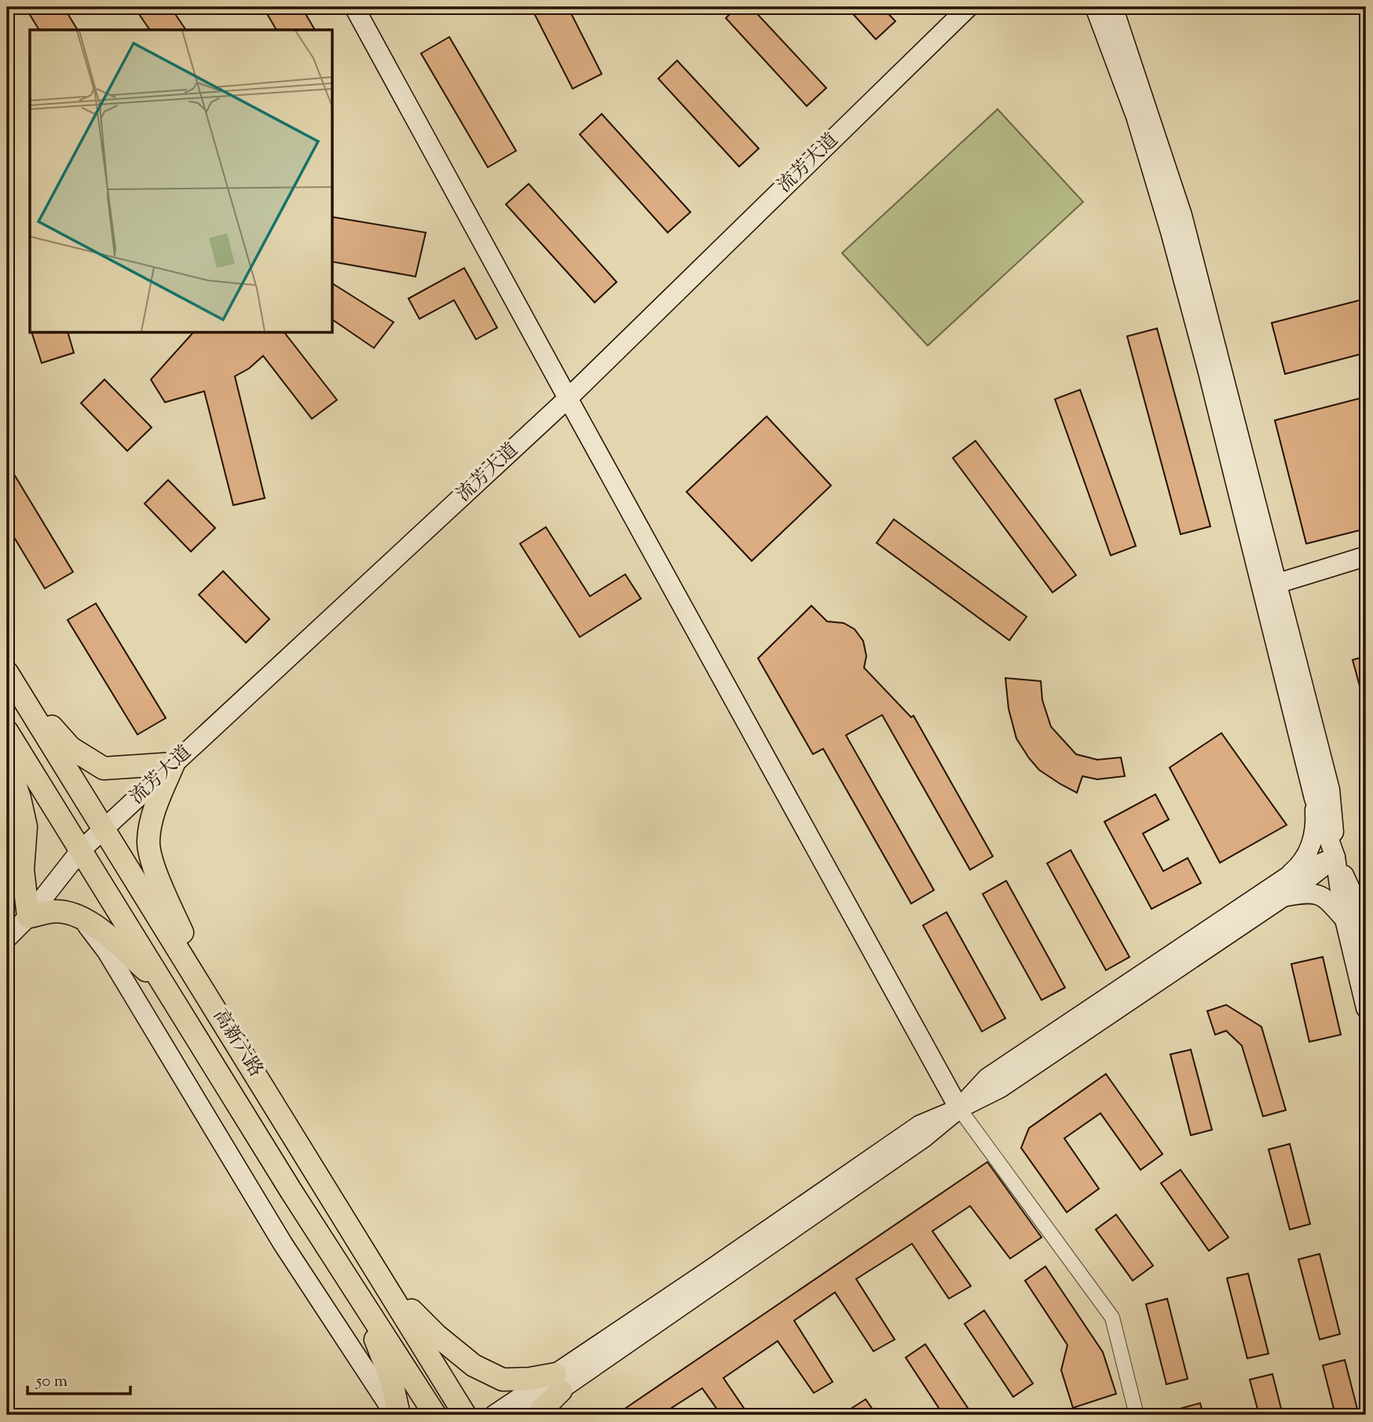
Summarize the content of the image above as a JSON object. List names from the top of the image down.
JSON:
{
  "streets": {
    "main road": ["流芳大道", "高新六路"]
  },
  "crossings": [
    ["流芳大道", "高新六路"]
  ],
  "scale_bar": "50 m"
}
